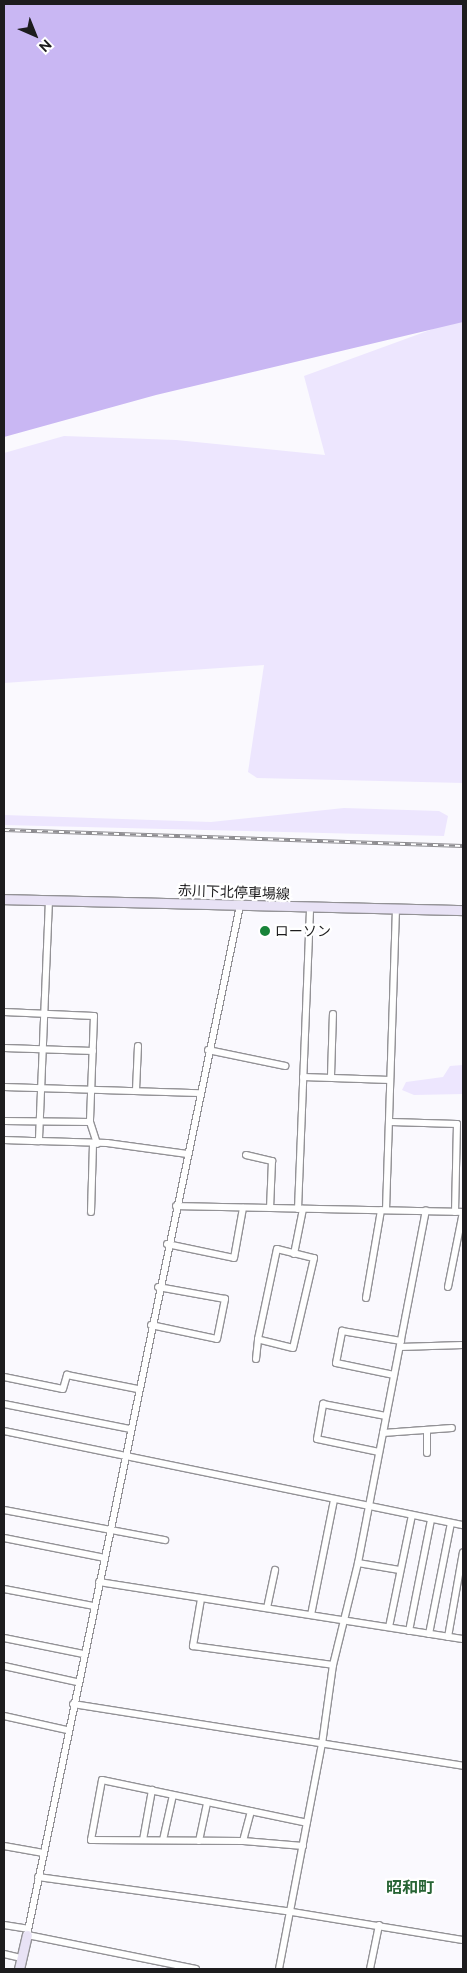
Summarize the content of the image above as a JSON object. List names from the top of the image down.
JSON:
{
  "streets": {
    "main road": ["赤川下北停車場線"]
  },
  "districts": ["昭和町"],
  "places": ["ローソン"],
  "north": "bottom right"
}
